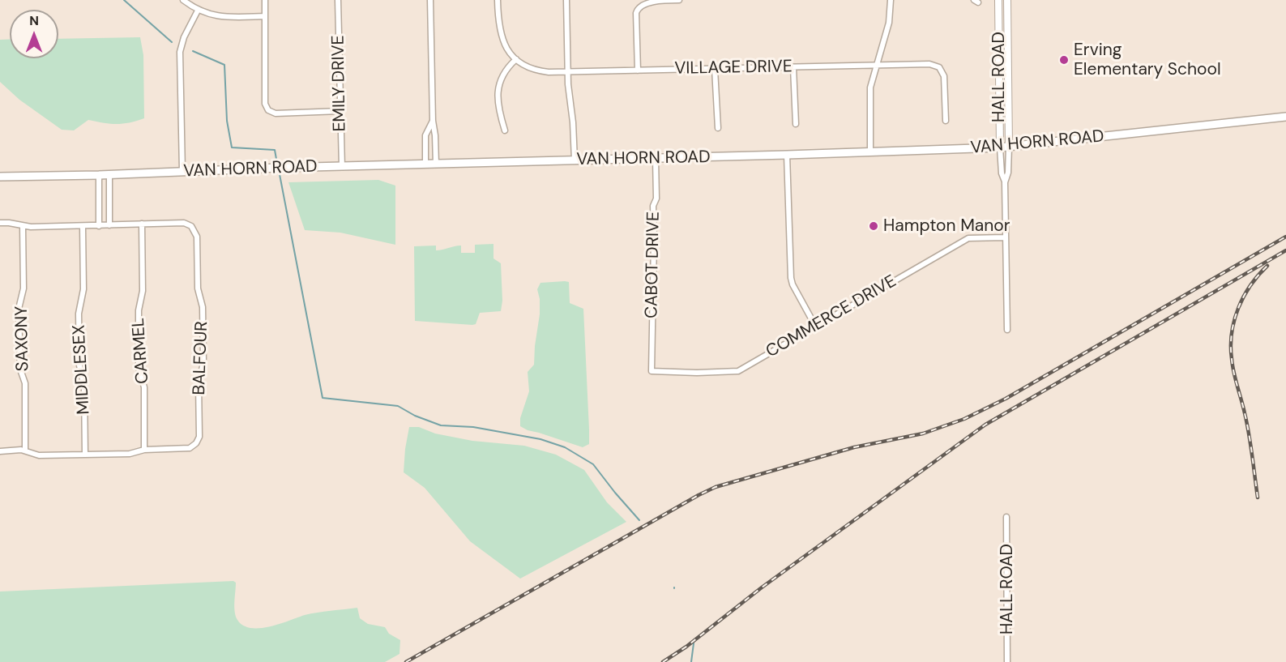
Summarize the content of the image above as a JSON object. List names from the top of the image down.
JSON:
{
  "streets": {
    "main road": ["VAN HORN ROAD"],
    "street": [
      "VILLAGE DRIVE",
      "HALL ROAD",
      "EMILY DRIVE",
      "CABOT DRIVE",
      "COMMERCE DRIVE",
      "SAXONY",
      "CARMEL",
      "BALFOUR",
      "MIDDLESEX"
    ]
  },
  "crossings": [
    ["HALL ROAD", "VAN HORN ROAD"],
    ["HALL ROAD", "COMMERCE DRIVE"],
    ["EMILY DRIVE", "VAN HORN ROAD"],
    ["VAN HORN ROAD", "CABOT DRIVE"],
    ["CABOT DRIVE", "COMMERCE DRIVE"],
    ["SAXONY", "BALFOUR"],
    ["CARMEL", "BALFOUR"],
    ["BALFOUR", "MIDDLESEX"]
  ],
  "places": ["Erving Elementary School", "Hampton Manor"],
  "north": "top"
}
